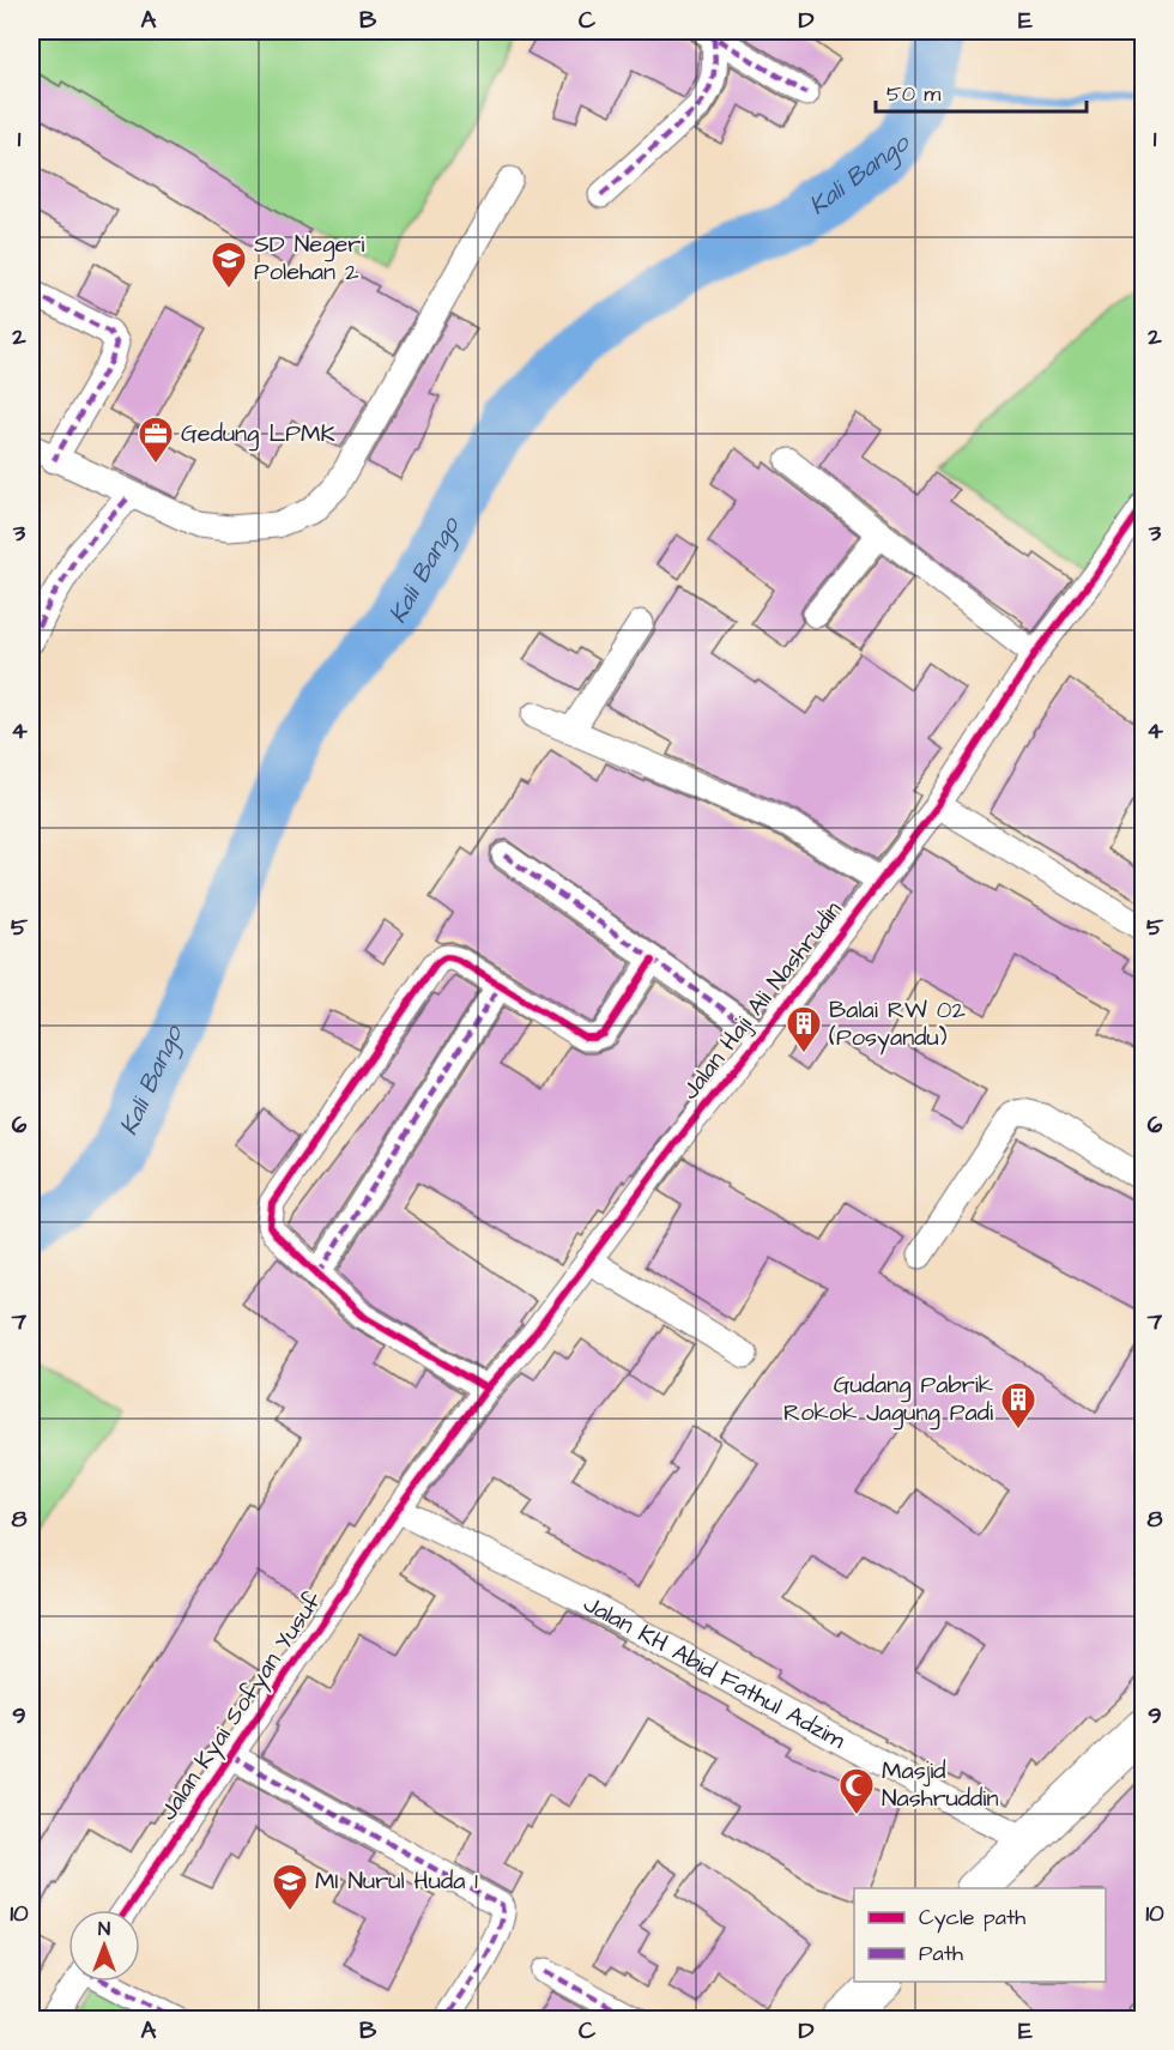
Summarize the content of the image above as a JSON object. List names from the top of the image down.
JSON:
{
  "streets": {
    "street": ["Jalan Haji Ali Nashrudin", "Jalan KH Abid Fathul Adzim", "Jalan Kyai Sofyan Yusuf"]
  },
  "crossings": [
    ["Jalan Haji Ali Nashrudin", "Jalan KH Abid Fathul Adzim"],
    ["Jalan Haji Ali Nashrudin", "Jalan Kyai Sofyan Yusuf"],
    ["Jalan KH Abid Fathul Adzim", "Jalan Kyai Sofyan Yusuf"]
  ],
  "water": ["Kali Bango"],
  "places": {
    "school or university": ["SD Negeri Polehan 2", "MI Nurul Huda 1"],
    "office": ["Gedung LPMK"],
    "building": ["Balai RW 02 (Posyandu)", "Gudang Pabrik Rokok Jagung Padi"],
    "mosque": ["Masjid Nashruddin"]
  },
  "legend": ["Cycle path", "Path"],
  "scale_bar": "50 m",
  "north": "top",
  "grid": {
    "columns": [
      "A",
      "B",
      "C",
      "D",
      "E"
    ],
    "rows": [
      "1",
      "2",
      "3",
      "4",
      "5",
      "6",
      "7",
      "8",
      "9",
      "10"
    ]
  }
}
